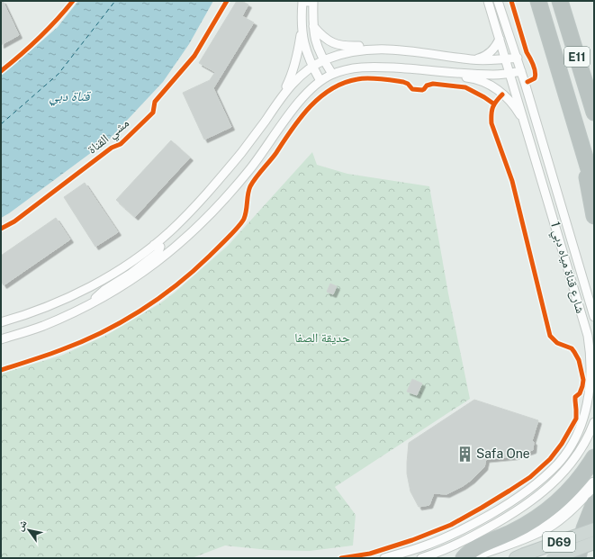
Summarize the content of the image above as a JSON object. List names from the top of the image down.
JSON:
{
  "streets": {
    "highway": ["E11"],
    "main road": ["D69"],
    "street": ["شارع قناة مياه دبي 1"],
    "cycle path": ["مشي القناة"]
  },
  "water": ["قناة دبي"],
  "parks": ["حديقة الصفا"],
  "places": {
    "building": ["Safa One"]
  },
  "north": "top left"
}
